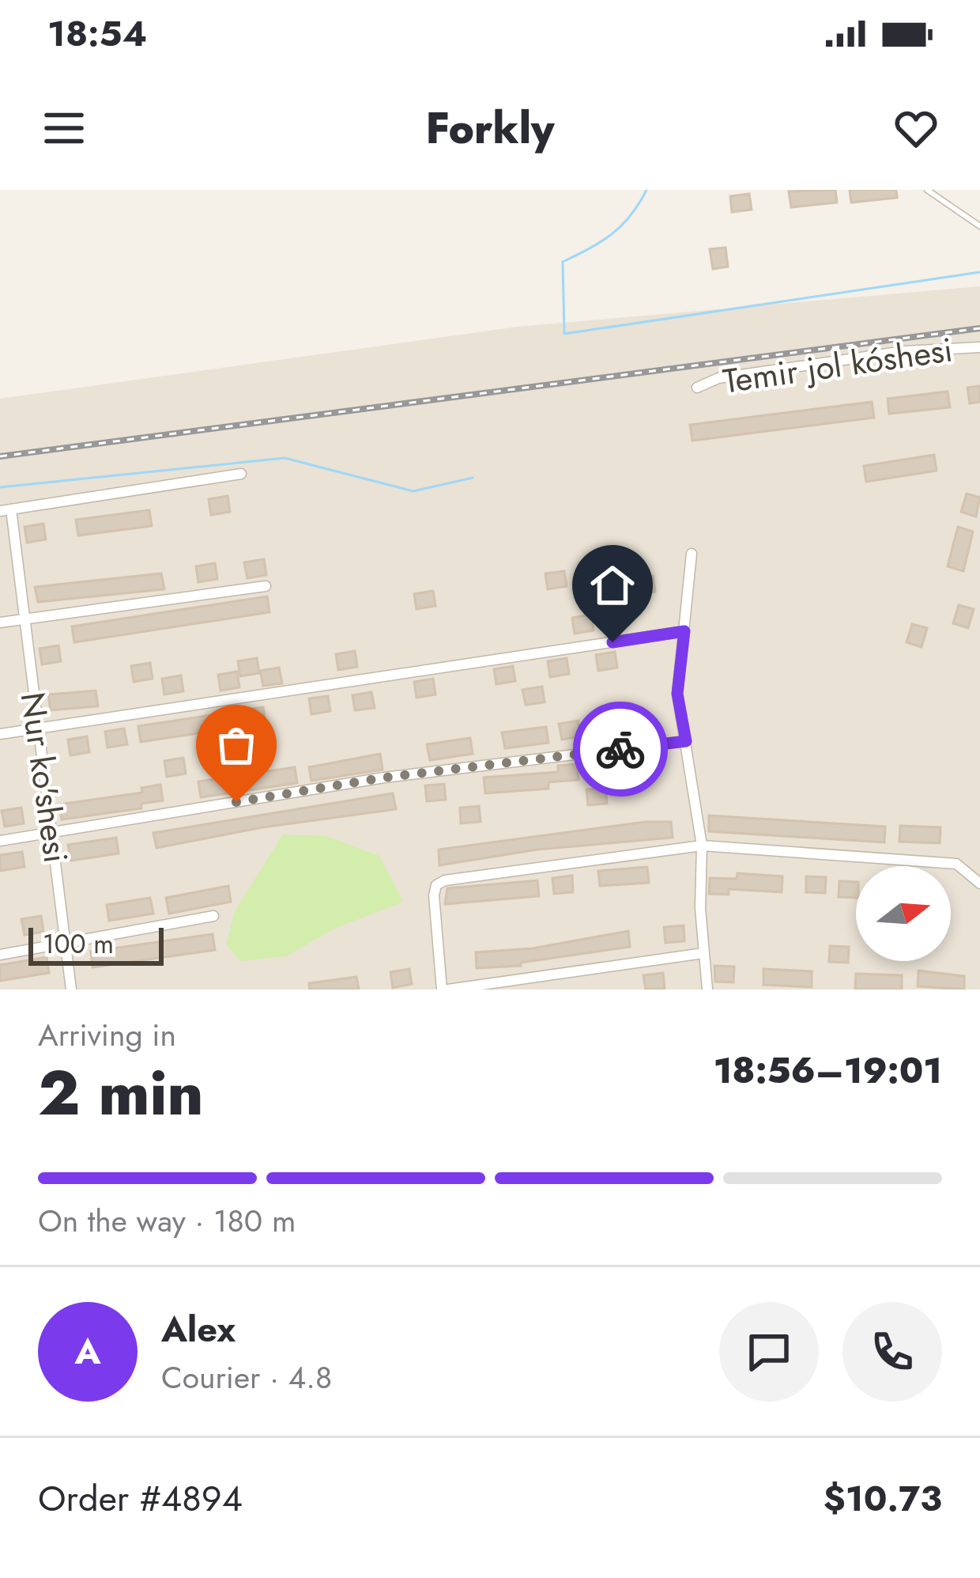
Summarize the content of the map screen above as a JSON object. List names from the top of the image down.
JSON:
{
  "streets": {
    "street": ["Temir jol kóshesi", "Nur ko'shesi"]
  },
  "scale_bar": "100 m",
  "north": "right",
  "page": {
    "status": "18:54",
    "header": "Forkly",
    "scale": "100 m",
    "heading": ["2 min", "Arriving in", "18:56–19:01"],
    "panel": [
      "Alex",
      "Courier · 4.8",
      "Order #4894",
      "$10.73"
    ],
    "bar": "On the way · 180 m",
    "round": "A"
  }
}
